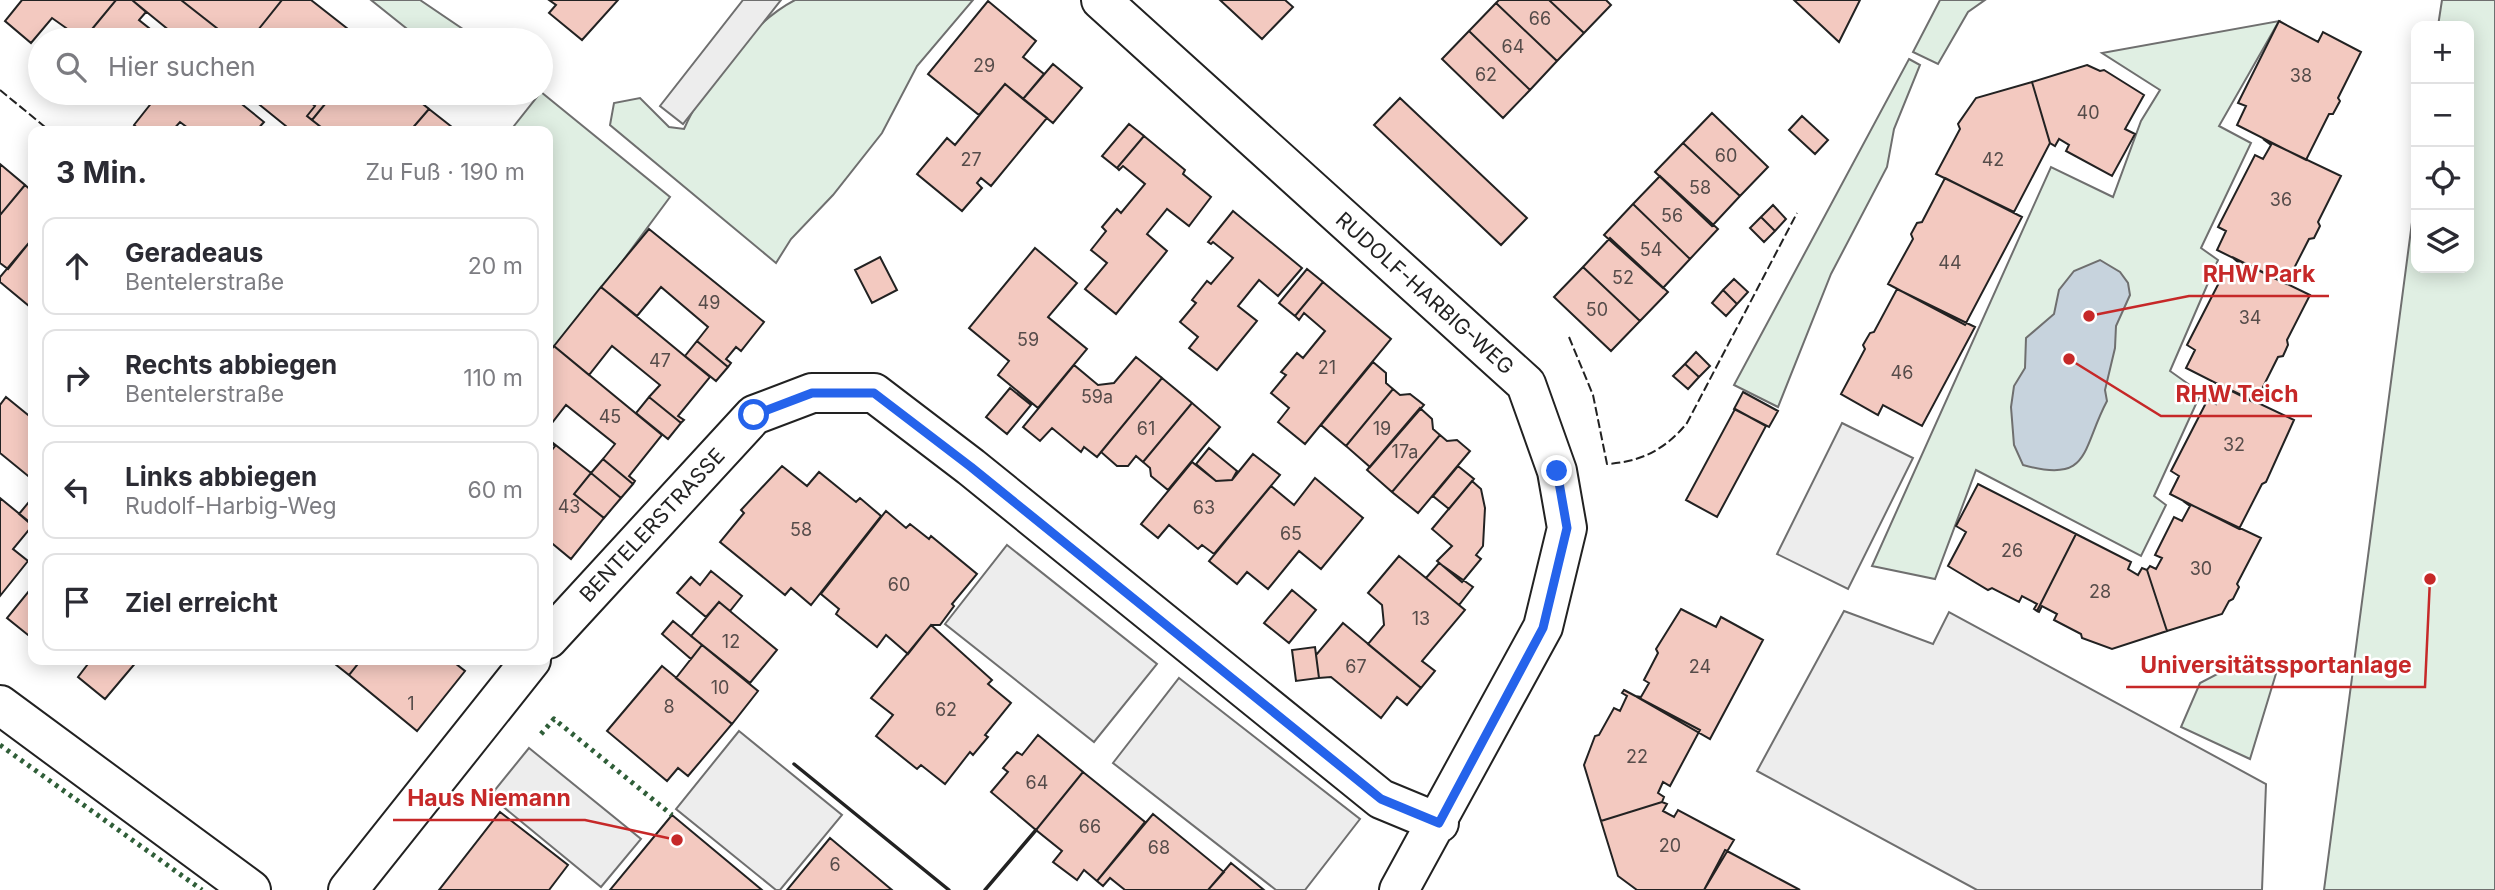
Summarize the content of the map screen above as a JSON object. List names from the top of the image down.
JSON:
{
  "streets": {
    "street": ["RUDOLF-HARBIG-WEG", "BENTELERSTRASSE"]
  },
  "crossings": [
    ["RUDOLF-HARBIG-WEG", "BENTELERSTRASSE"]
  ],
  "places": [
    "RHW Park",
    "RHW Teich",
    "Universitätssportanlage",
    "Haus Niemann"
  ],
  "house_numbers": [
    "66",
    "64",
    "29",
    "62",
    "38",
    "40",
    "60",
    "27",
    "42",
    "58",
    "36",
    "56",
    "54",
    "44",
    "52",
    "49",
    "50",
    "34",
    "59",
    "47",
    "21",
    "46",
    "59a",
    "45",
    "61",
    "19",
    "32",
    "17a",
    "43",
    "63",
    "58",
    "65",
    "26",
    "30",
    "60",
    "28",
    "13",
    "12",
    "67",
    "24",
    "10",
    "1",
    "8",
    "62",
    "22",
    "64",
    "66",
    "20",
    "68",
    "6"
  ],
  "page": {
    "map_buttons": ["+", "−"],
    "search": "Hier suchen",
    "heading": ["3 Min.", "Zu Fuß · 190 m"],
    "list": [
      ["Geradeaus", "Bentelerstraße", "20 m"],
      ["Rechts abbiegen", "Bentelerstraße", "110 m"],
      ["Links abbiegen", "Rudolf-Harbig-Weg", "60 m"],
      "Ziel erreicht"
    ]
  }
}
